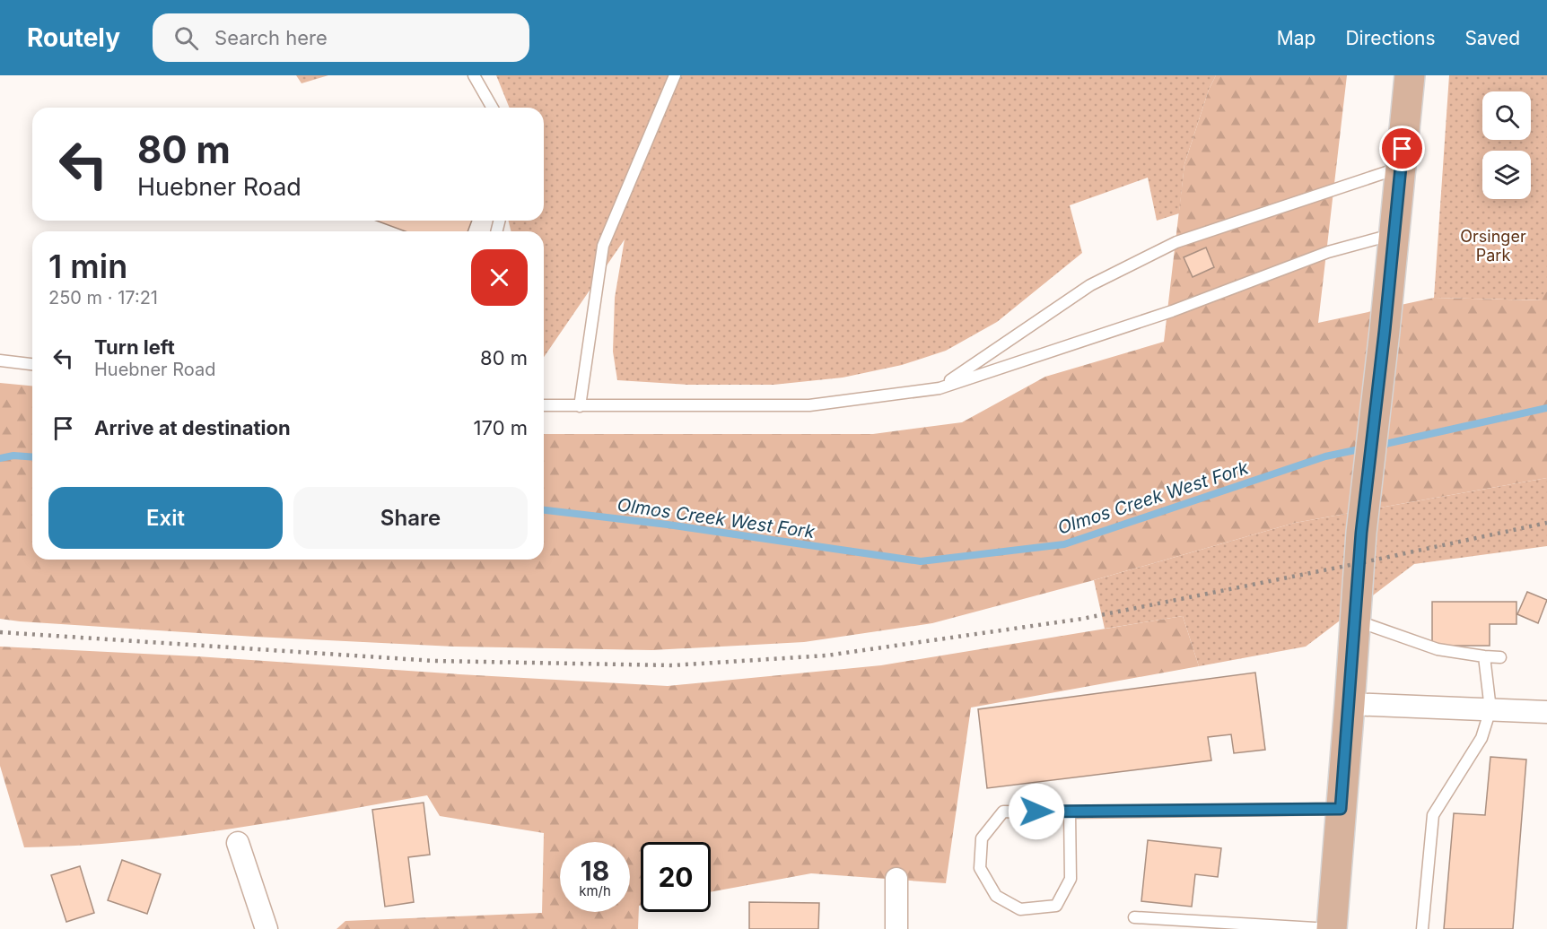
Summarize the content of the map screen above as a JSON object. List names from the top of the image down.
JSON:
{
  "water": ["Olmos Creek West Fork"],
  "parks": ["Orsinger Park"],
  "page": {
    "header": "Routely",
    "search": "Search here",
    "nav": ["Map", "Directions", "Saved"],
    "turn": ["80 m", "Huebner Road"],
    "heading": ["1 min", "250 m · 17:21"],
    "list": [
      {
        "name": "Turn left",
        "note": "Huebner Road",
        "value": "80 m"
      },
      {
        "name": "Arrive at destination",
        "value": "170 m"
      }
    ],
    "buttons": ["Exit", "Share"],
    "speed": "18 km/h",
    "limit": "20"
  }
}
